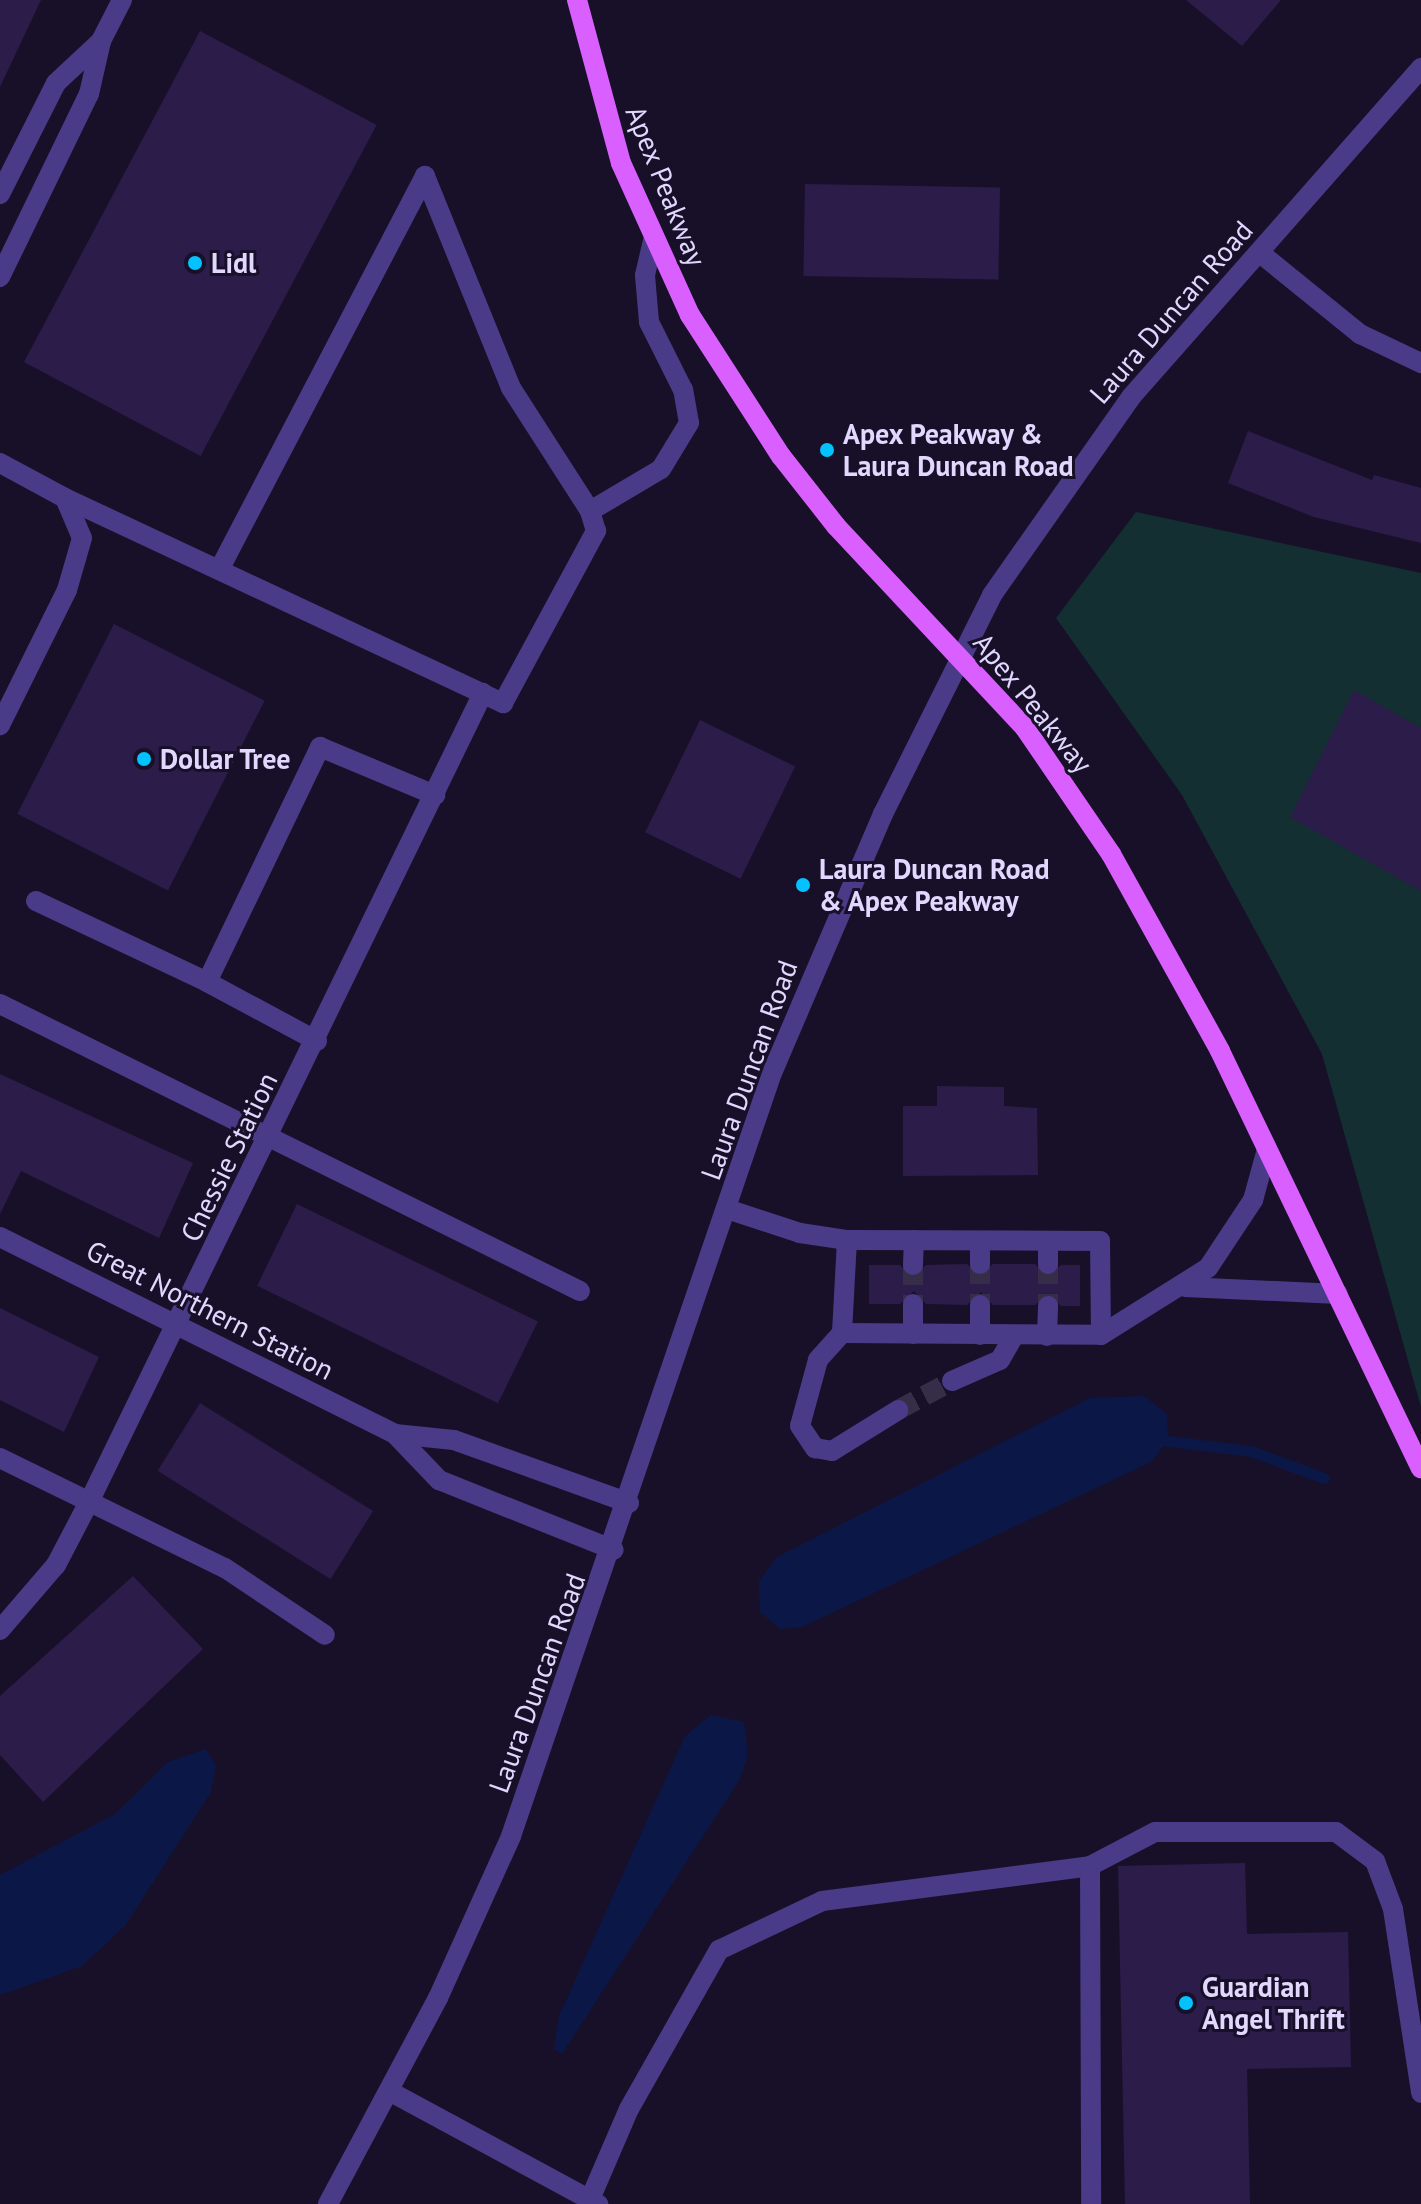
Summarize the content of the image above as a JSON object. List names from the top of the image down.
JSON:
{
  "streets": {
    "main road": ["Apex Peakway"],
    "street": ["Laura Duncan Road", "Chessie Station", "Great Northern Station"]
  },
  "crossings": [
    ["Apex Peakway", "Laura Duncan Road"],
    ["Laura Duncan Road", "Great Northern Station"],
    ["Chessie Station", "Great Northern Station"]
  ],
  "places": [
    "Lidl",
    "Apex Peakway & Laura Duncan Road",
    "Dollar Tree",
    "Laura Duncan Road & Apex Peakway",
    "Guardian Angel Thrift"
  ]
}
